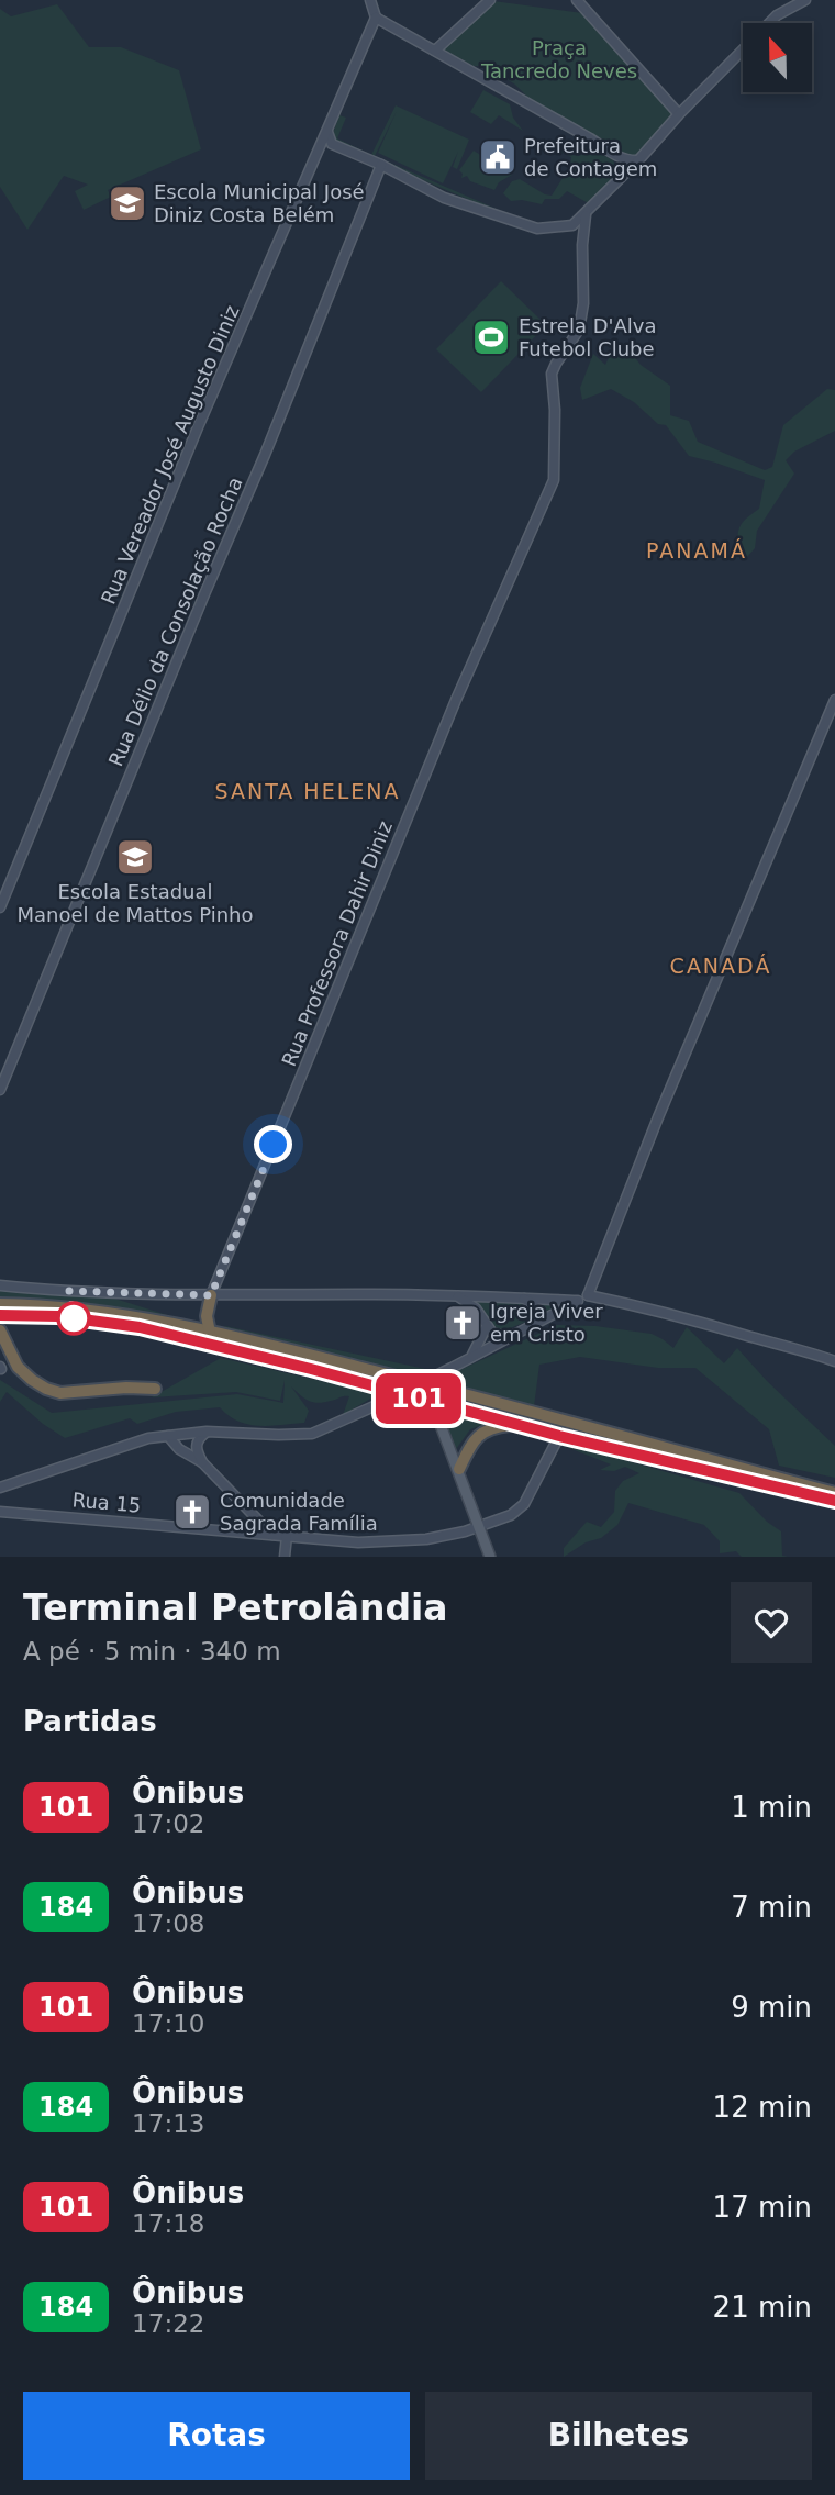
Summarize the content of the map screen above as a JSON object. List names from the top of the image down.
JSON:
{
  "streets": {
    "street": [
      "Rua Vereador José Augusto Diniz",
      "Rua Délio da Consolação Rocha",
      "Rua Professora Dahir Diniz",
      "Rua 15"
    ]
  },
  "districts": ["PANAMÁ", "SANTA HELENA", "CANADÁ"],
  "parks": ["Praça Tancredo Neves"],
  "places": {
    "public building": ["Prefeitura de Contagem"],
    "school or university": ["Escola Municipal José Diniz Costa Belém", "Escola Estadual Manoel de Mattos Pinho"],
    "sports": ["Estrela D'Alva Futebol Clube"],
    "church": ["Igreja Viver em Cristo", "Comunidade Sagrada Família"]
  },
  "lines": ["bus line 101"],
  "north": "top",
  "page": {
    "on_map": "101",
    "heading": [
      ["Terminal Petrolândia", "A pé · 5 min · 340 m"],
      "Partidas"
    ],
    "list": [
      {
        "mark": "101",
        "name": "Ônibus",
        "note": "17:02",
        "value": "1 min"
      },
      {
        "mark": "184",
        "name": "Ônibus",
        "note": "17:08",
        "value": "7 min"
      },
      {
        "mark": "101",
        "name": "Ônibus",
        "note": "17:10",
        "value": "9 min"
      },
      {
        "mark": "184",
        "name": "Ônibus",
        "note": "17:13",
        "value": "12 min"
      },
      {
        "mark": "101",
        "name": "Ônibus",
        "note": "17:18",
        "value": "17 min"
      },
      {
        "mark": "184",
        "name": "Ônibus",
        "note": "17:22",
        "value": "21 min"
      }
    ],
    "buttons": ["Rotas", "Bilhetes"]
  }
}
